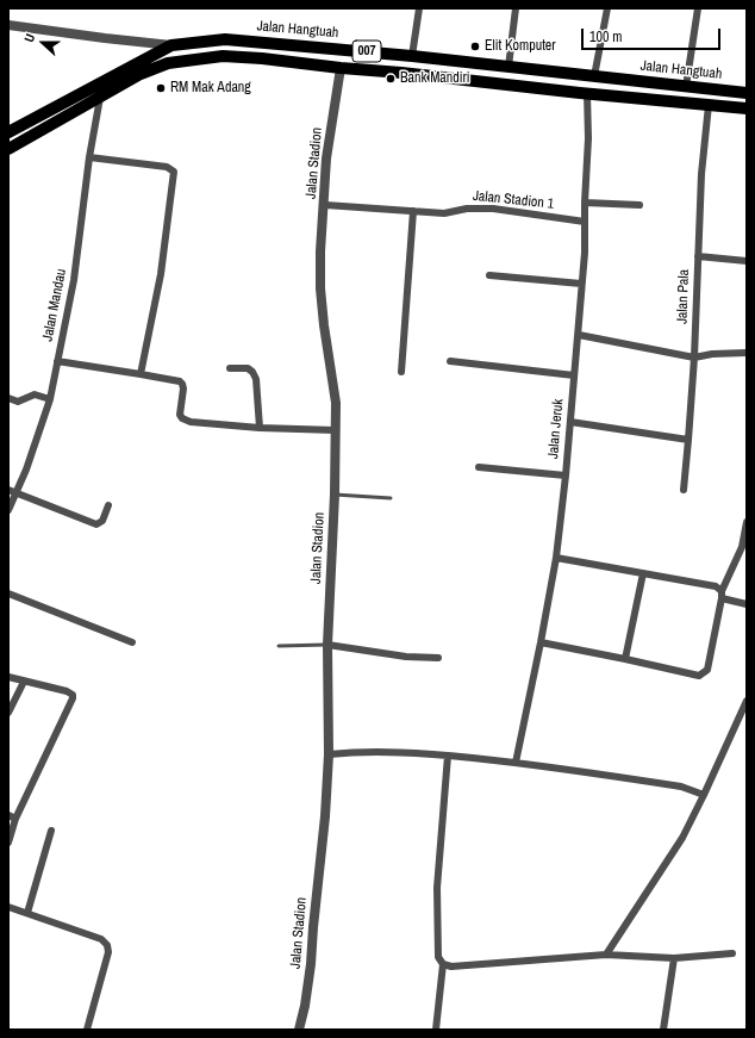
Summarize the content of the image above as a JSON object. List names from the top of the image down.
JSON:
{
  "streets": {
    "highway": ["Jalan Hangtuah", "007"],
    "street": [
      "Jalan Stadion",
      "Jalan Stadion 1",
      "Jalan Pala",
      "Jalan Mandau",
      "Jalan Jeruk"
    ]
  },
  "crossings": [
    ["007", "Jalan Stadion"],
    ["007", "Jalan Pala"],
    ["007", "Jalan Mandau"],
    ["007", "Jalan Jeruk"],
    ["Jalan Stadion", "Jalan Stadion 1"],
    ["Jalan Stadion 1", "Jalan Jeruk"]
  ],
  "places": ["Elit Komputer", "Bank Mandiri", "RM Mak Adang"],
  "scale_bar": "100 m",
  "north": "left"
}
